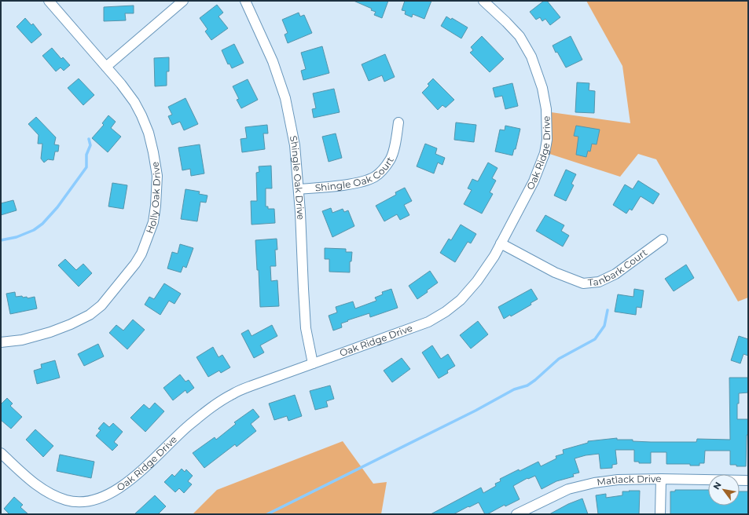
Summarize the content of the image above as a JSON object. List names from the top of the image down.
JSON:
{
  "streets": {
    "street": [
      "Oak Ridge Drive",
      "Shingle Oak Court",
      "Shingle Oak Drive",
      "Holly Oak Drive",
      "Tanbark Court",
      "Matlack Drive"
    ]
  },
  "crossings": [
    ["Oak Ridge Drive", "Shingle Oak Drive"],
    ["Oak Ridge Drive", "Tanbark Court"],
    ["Shingle Oak Court", "Shingle Oak Drive"]
  ],
  "north": "top left"
}
